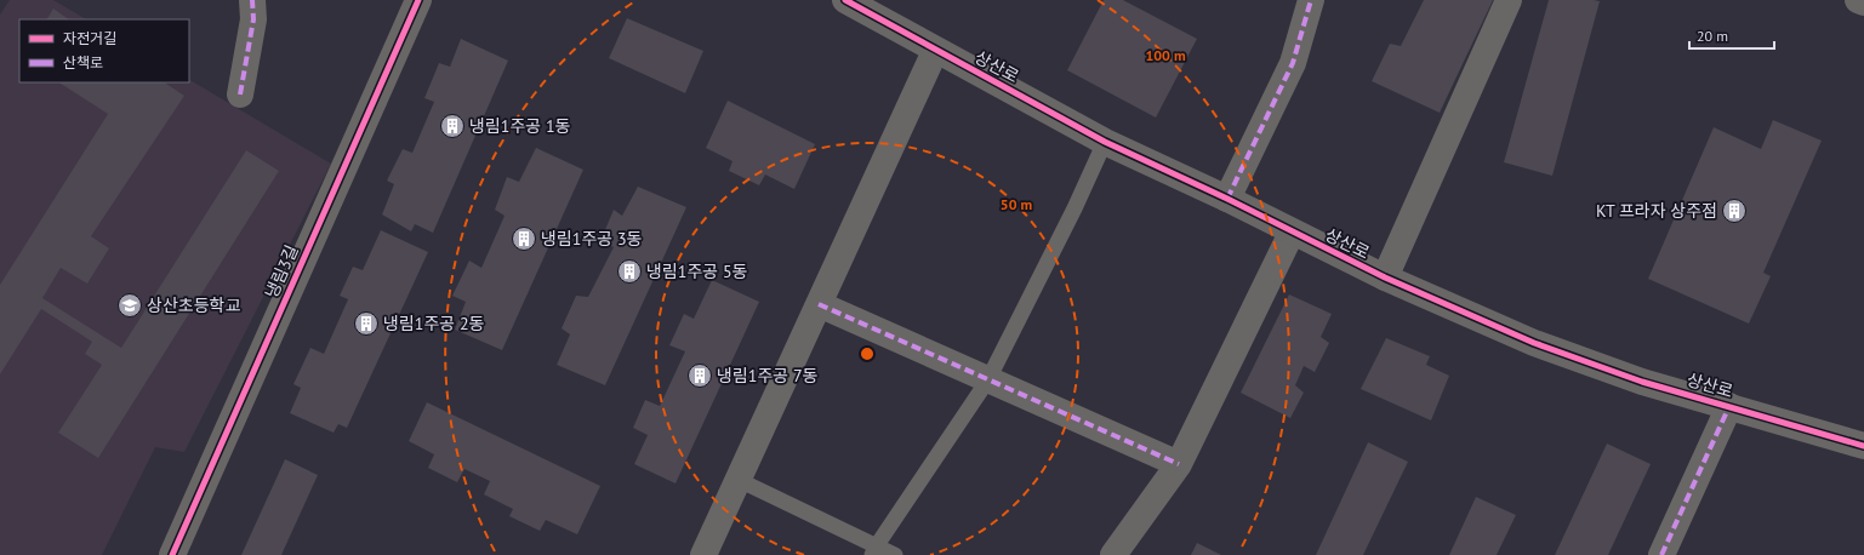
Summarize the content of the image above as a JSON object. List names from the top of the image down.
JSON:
{
  "streets": {
    "street": ["상산로", "냉림3길"]
  },
  "places": {
    "building": [
      "냉림1주공 1동",
      "KT 프라자 상주점",
      "냉림1주공 3동",
      "냉림1주공 5동",
      "냉림1주공 2동",
      "냉림1주공 7동"
    ],
    "school or university": ["상산초등학교"]
  },
  "legend": ["자전거길", "산책로"],
  "scale_bar": "20 m",
  "rings": ["100 m", "50 m"]
}
